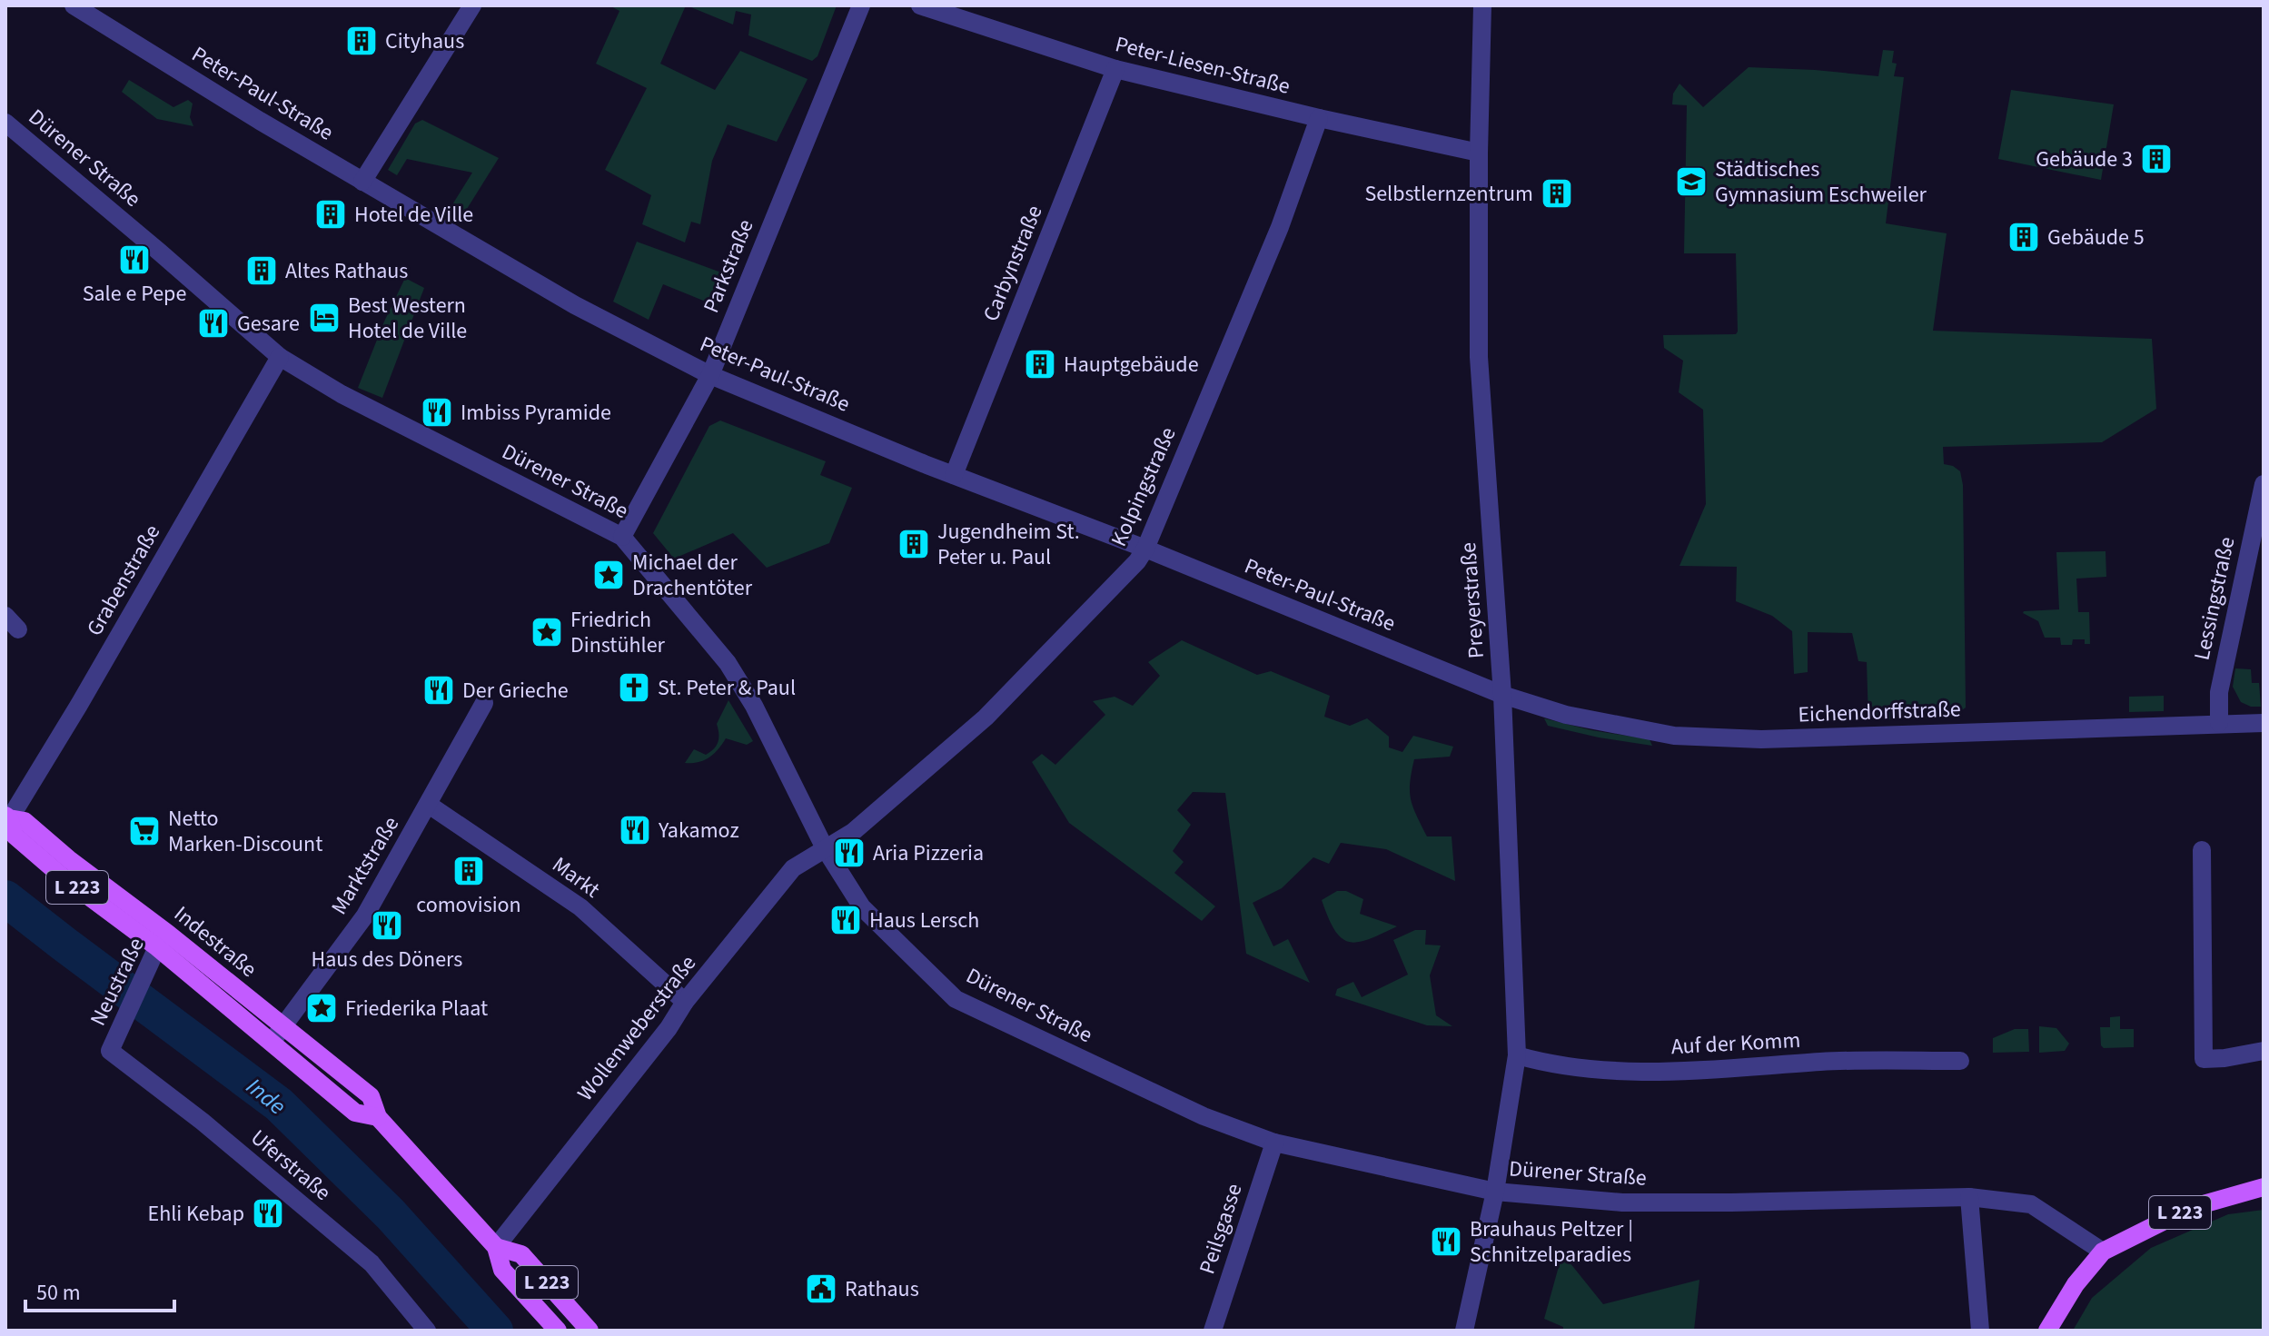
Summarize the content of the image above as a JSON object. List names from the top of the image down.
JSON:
{
  "streets": {
    "main road": ["L 223", "Indestraße"],
    "street": [
      "Peter-Liesen-Straße",
      "Peter-Paul-Straße",
      "Dürener Straße",
      "Carbynstraße",
      "Parkstraße",
      "Kolpingstraße",
      "Grabenstraße",
      "Lessingstraße",
      "Preyerstraße",
      "Eichendorffstraße",
      "Marktstraße",
      "Markt",
      "Neustraße",
      "Wollenweberstraße",
      "Auf der Komm",
      "Uferstraße",
      "Peilsgasse"
    ]
  },
  "crossings": [
    ["Peter-Liesen-Straße", "Carbynstraße"],
    ["Peter-Liesen-Straße", "Kolpingstraße"],
    ["Peter-Liesen-Straße", "Preyerstraße"],
    ["Peter-Paul-Straße", "Carbynstraße"],
    ["Peter-Paul-Straße", "Parkstraße"],
    ["Peter-Paul-Straße", "Kolpingstraße"],
    ["Peter-Paul-Straße", "Preyerstraße"],
    ["Peter-Paul-Straße", "Eichendorffstraße"],
    ["Dürener Straße", "Parkstraße"],
    ["Dürener Straße", "Kolpingstraße"],
    ["Dürener Straße", "Grabenstraße"],
    ["Dürener Straße", "Preyerstraße"],
    ["Dürener Straße", "L 223"],
    ["Dürener Straße", "Wollenweberstraße"],
    ["Dürener Straße", "Peilsgasse"],
    ["Kolpingstraße", "Wollenweberstraße"],
    ["Grabenstraße", "Indestraße"],
    ["Lessingstraße", "Eichendorffstraße"],
    ["Preyerstraße", "Eichendorffstraße"],
    ["Preyerstraße", "Auf der Komm"],
    ["Marktstraße", "Markt"],
    ["Marktstraße", "Indestraße"],
    ["Markt", "Wollenweberstraße"],
    ["Indestraße", "Neustraße"],
    ["Indestraße", "Wollenweberstraße"],
    ["Neustraße", "Uferstraße"]
  ],
  "water": ["Inde"],
  "places": {
    "building": [
      "Cityhaus",
      "Gebäude 3",
      "Selbstlernzentrum",
      "Hotel de Ville",
      "Gebäude 5",
      "Altes Rathaus",
      "Hauptgebäude",
      "Jugendheim St. Peter u. Paul",
      "comovision"
    ],
    "school or university": ["Städtisches Gymnasium Eschweiler"],
    "restaurant": [
      "Sale e Pepe",
      "Gesare",
      "Imbiss Pyramide",
      "Der Grieche",
      "Yakamoz",
      "Aria Pizzeria",
      "Haus Lersch",
      "Haus des Döners",
      "Ehli Kebap",
      "Brauhaus Peltzer | Schnitzelparadies"
    ],
    "hotel": ["Best Western Hotel de Ville"],
    "place": ["Michael der Drachentöter", "Friedrich Dinstühler", "Friederika Plaat"],
    "church": ["St. Peter & Paul"],
    "supermarket": ["Netto Marken-Discount"],
    "public building": ["Rathaus"]
  },
  "scale_bar": "50 m"
}
